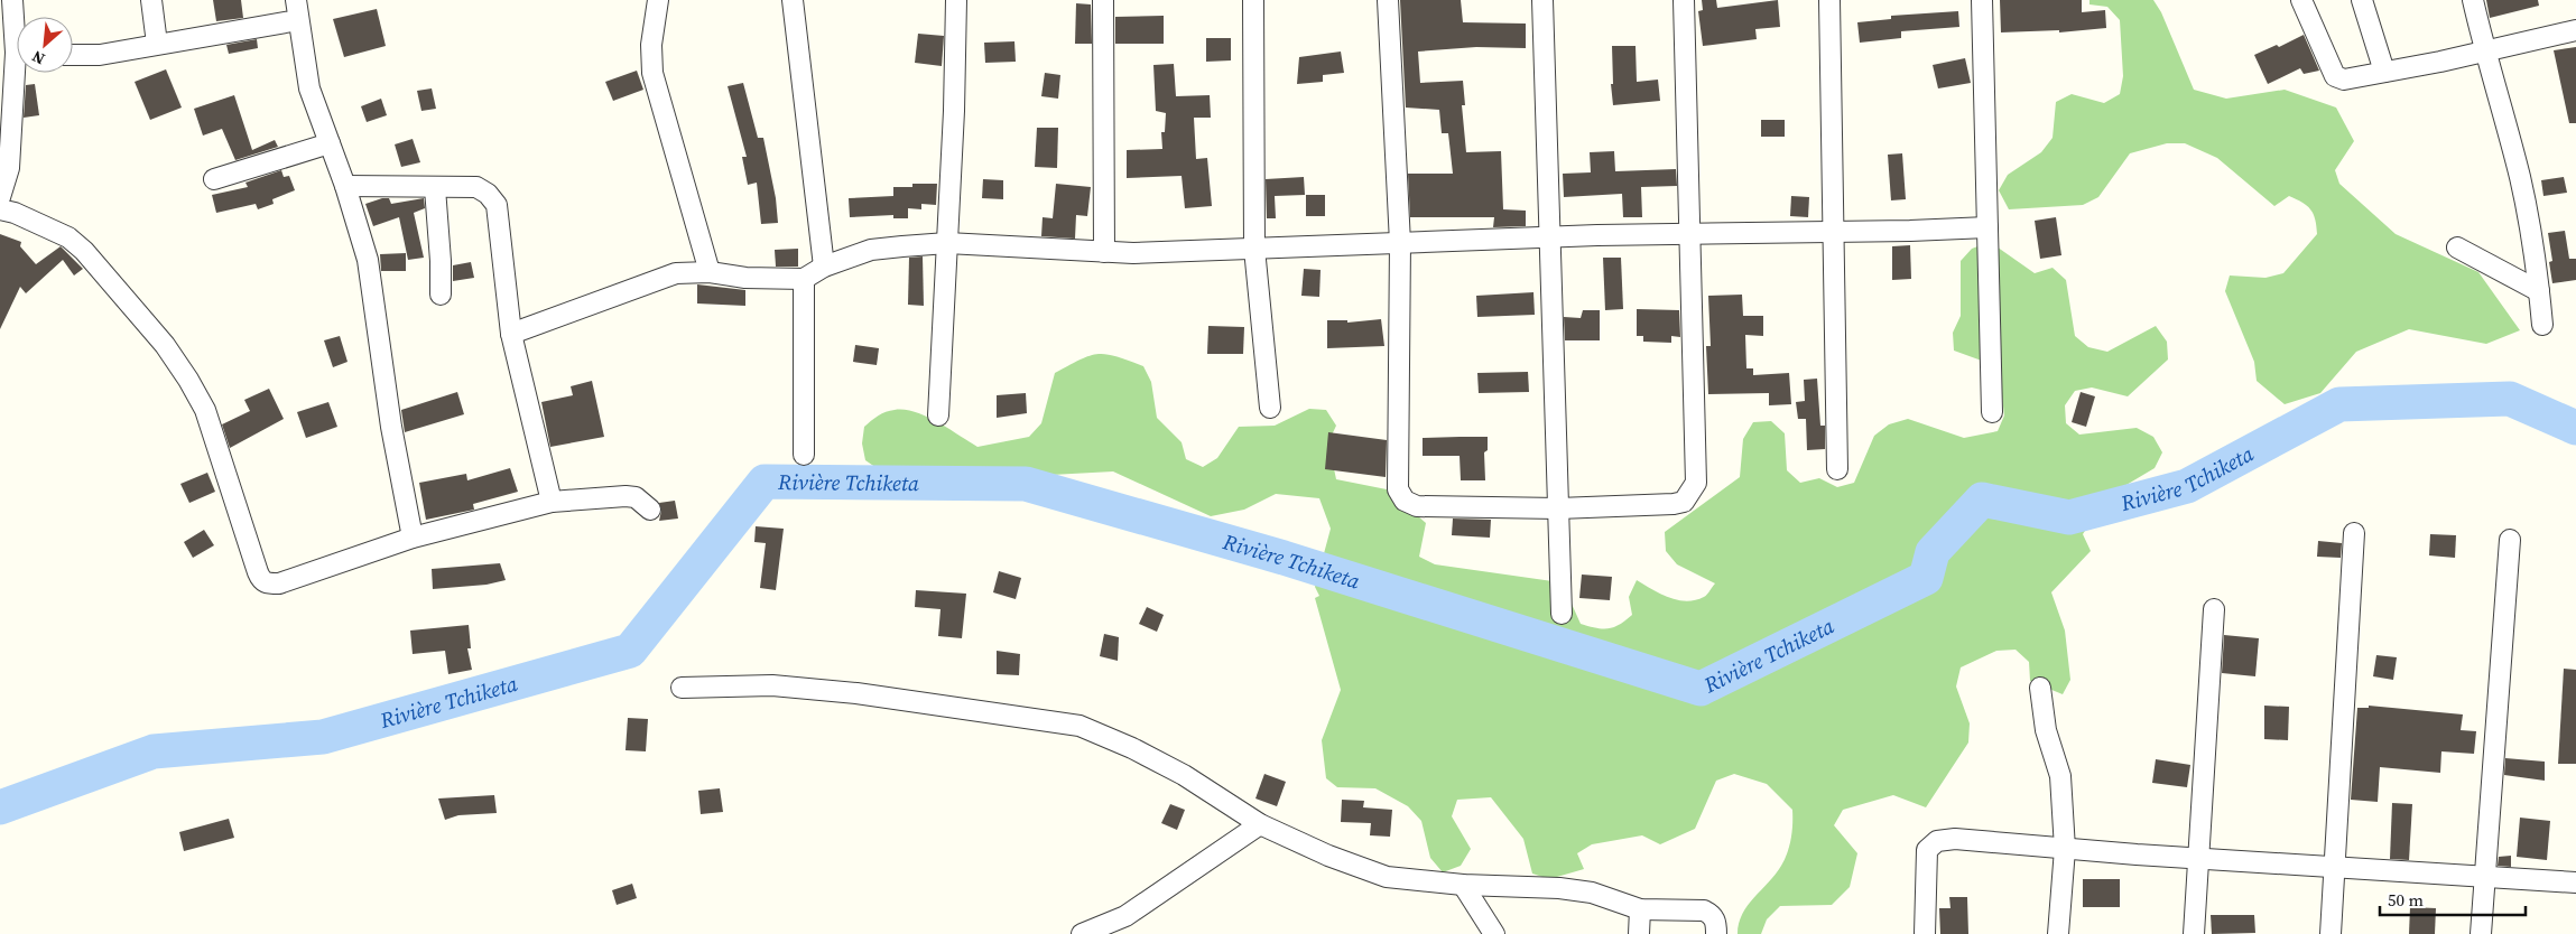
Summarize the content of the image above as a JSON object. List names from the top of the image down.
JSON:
{
  "water": ["Rivière Tchiketa"],
  "scale_bar": "50 m",
  "north": "bottom left"
}
